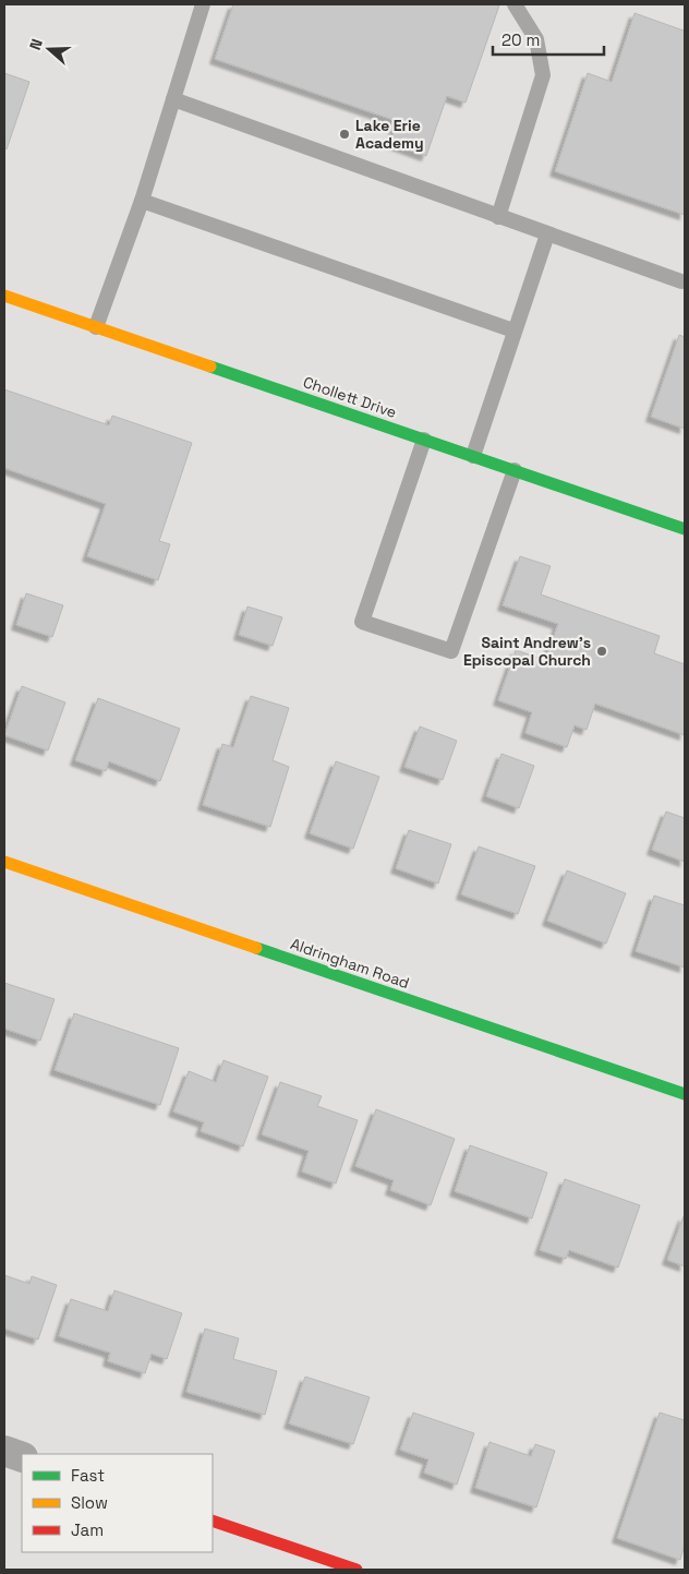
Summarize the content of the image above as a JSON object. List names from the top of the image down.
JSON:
{
  "streets": {
    "street": ["Chollett Drive", "Aldringham Road"]
  },
  "places": ["Lake Erie Academy", "Saint Andrew's Episcopal Church"],
  "legend": ["Fast", "Slow", "Jam"],
  "scale_bar": "20 m",
  "north": "left"
}
